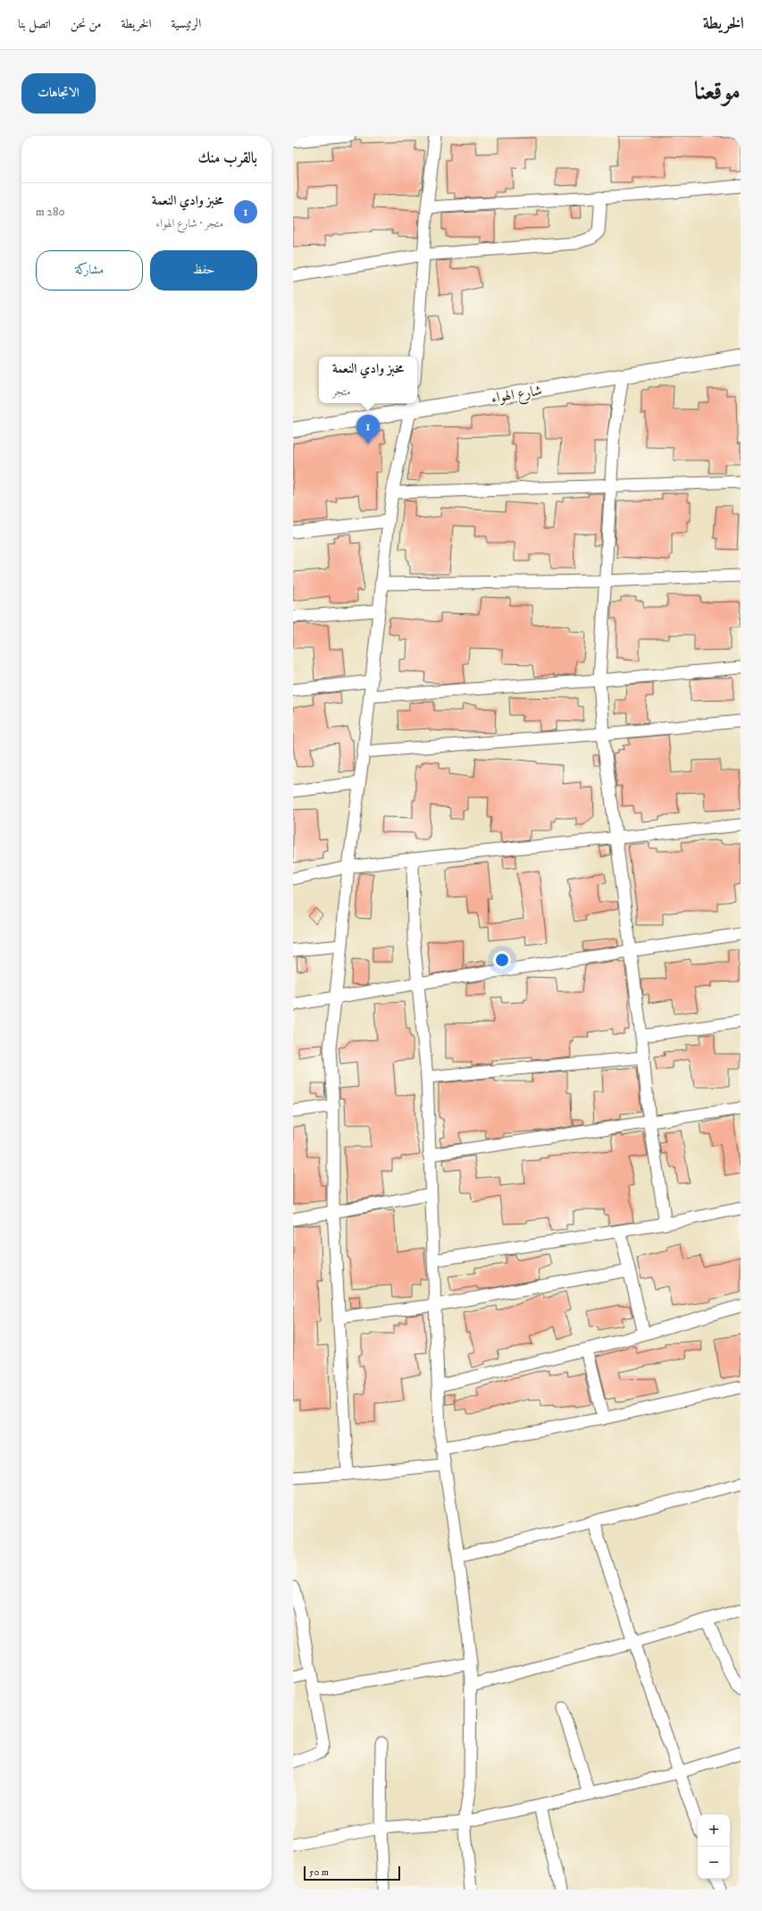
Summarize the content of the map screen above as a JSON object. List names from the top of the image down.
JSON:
{
  "streets": {
    "street": ["شارع الهواء"]
  },
  "scale_bar": "50 m",
  "page": {
    "header": "الخريطة",
    "nav": [
      "الرئيسية",
      "الخريطة",
      "من نحن",
      "اتصل بنا"
    ],
    "title": "موقعنا",
    "buttons": [
      "الاتجاهات",
      ["حفظ", "مشاركة"]
    ],
    "heading": "بالقرب منك",
    "list": [
      {
        "mark": "1",
        "name": "مخبز وادي النعمة",
        "note": "متجر · شارع الهواء",
        "value": "280 m"
      }
    ],
    "popup": ["مخبز وادي النعمة", "متجر"],
    "pins": "1",
    "map_buttons": ["+", "−"],
    "scale": "50 m"
  }
}
